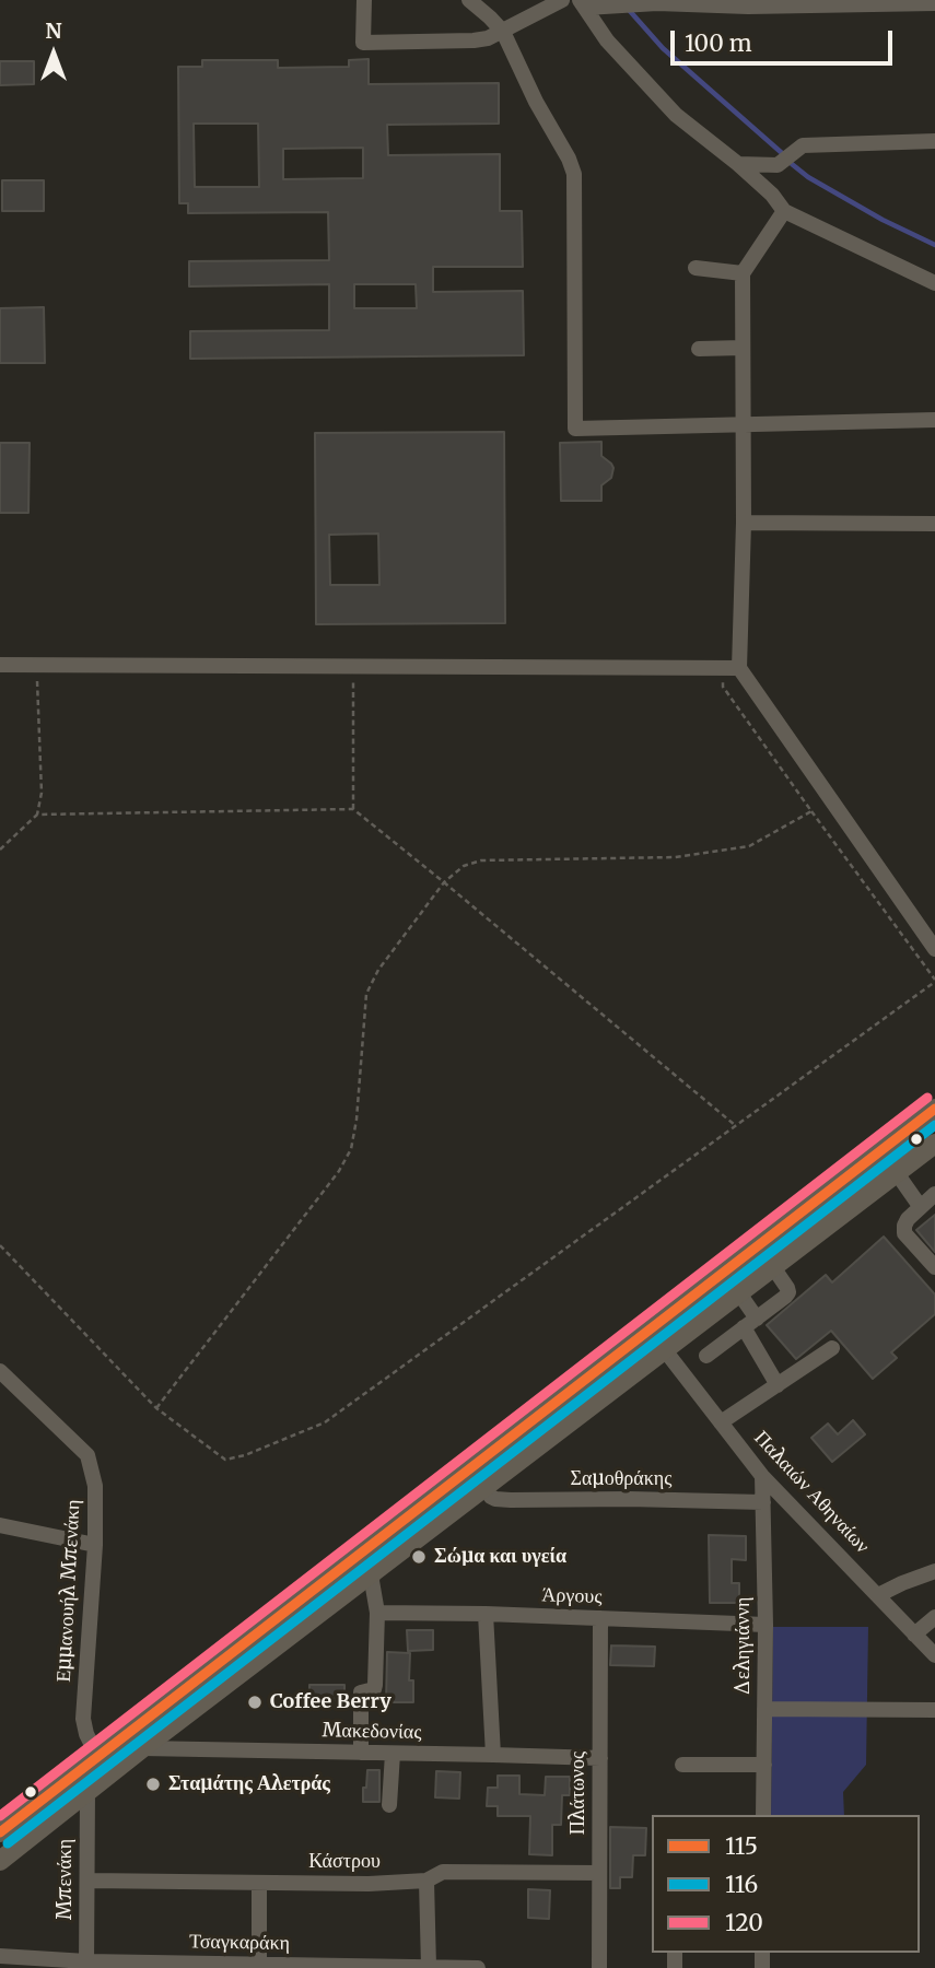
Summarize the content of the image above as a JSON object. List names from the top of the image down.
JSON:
{
  "streets": {
    "street": [
      "Σαμοθράκης",
      "Παλαιών Αθηναίων",
      "Εμμανουήλ Μπενάκη",
      "Άργους",
      "Δεληγιάννη",
      "Μακεδονίας",
      "Πλάτωνος",
      "Κάστρου",
      "Μπενάκη",
      "Τσαγκαράκη"
    ]
  },
  "crossings": [
    ["Σαμοθράκης", "Δεληγιάννη"],
    ["Παλαιών Αθηναίων", "Δεληγιάννη"],
    ["Άργους", "Δεληγιάννη"],
    ["Άργους", "Πλάτωνος"],
    ["Μακεδονίας", "Πλάτωνος"],
    ["Πλάτωνος", "Κάστρου"],
    ["Κάστρου", "Μπενάκη"],
    ["Μπενάκη", "Τσαγκαράκη"]
  ],
  "places": ["Σώμα και υγεία", "Coffee Berry", "Σταμάτης Αλετράς"],
  "lines": ["transit line 120", "transit line 115", "transit line 116"],
  "legend": ["115", "116", "120"],
  "scale_bar": "100 m",
  "north": "top"
}
